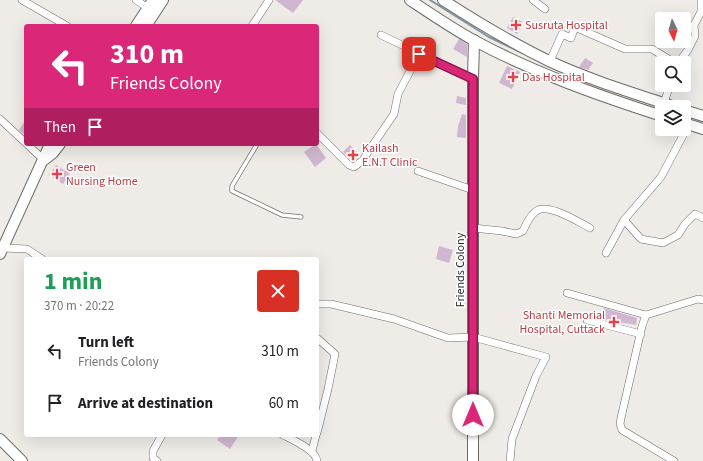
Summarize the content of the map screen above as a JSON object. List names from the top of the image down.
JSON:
{
  "streets": {
    "street": ["Friends Colony"]
  },
  "places": {
    "health": [
      "Susruta Hospital",
      "Das Hospital",
      "Kailash E.N.T Clinic",
      "Green Nursing Home",
      "Shanti Memorial Hospital, Cuttack"
    ]
  },
  "north": "bottom",
  "page": {
    "turn": ["310 m", "Friends Colony"],
    "then": "Then",
    "heading": ["1 min", "370 m · 20:22"],
    "list": [
      {
        "name": "Turn left",
        "note": "Friends Colony",
        "value": "310 m"
      },
      {
        "name": "Arrive at destination",
        "value": "60 m"
      }
    ]
  }
}
